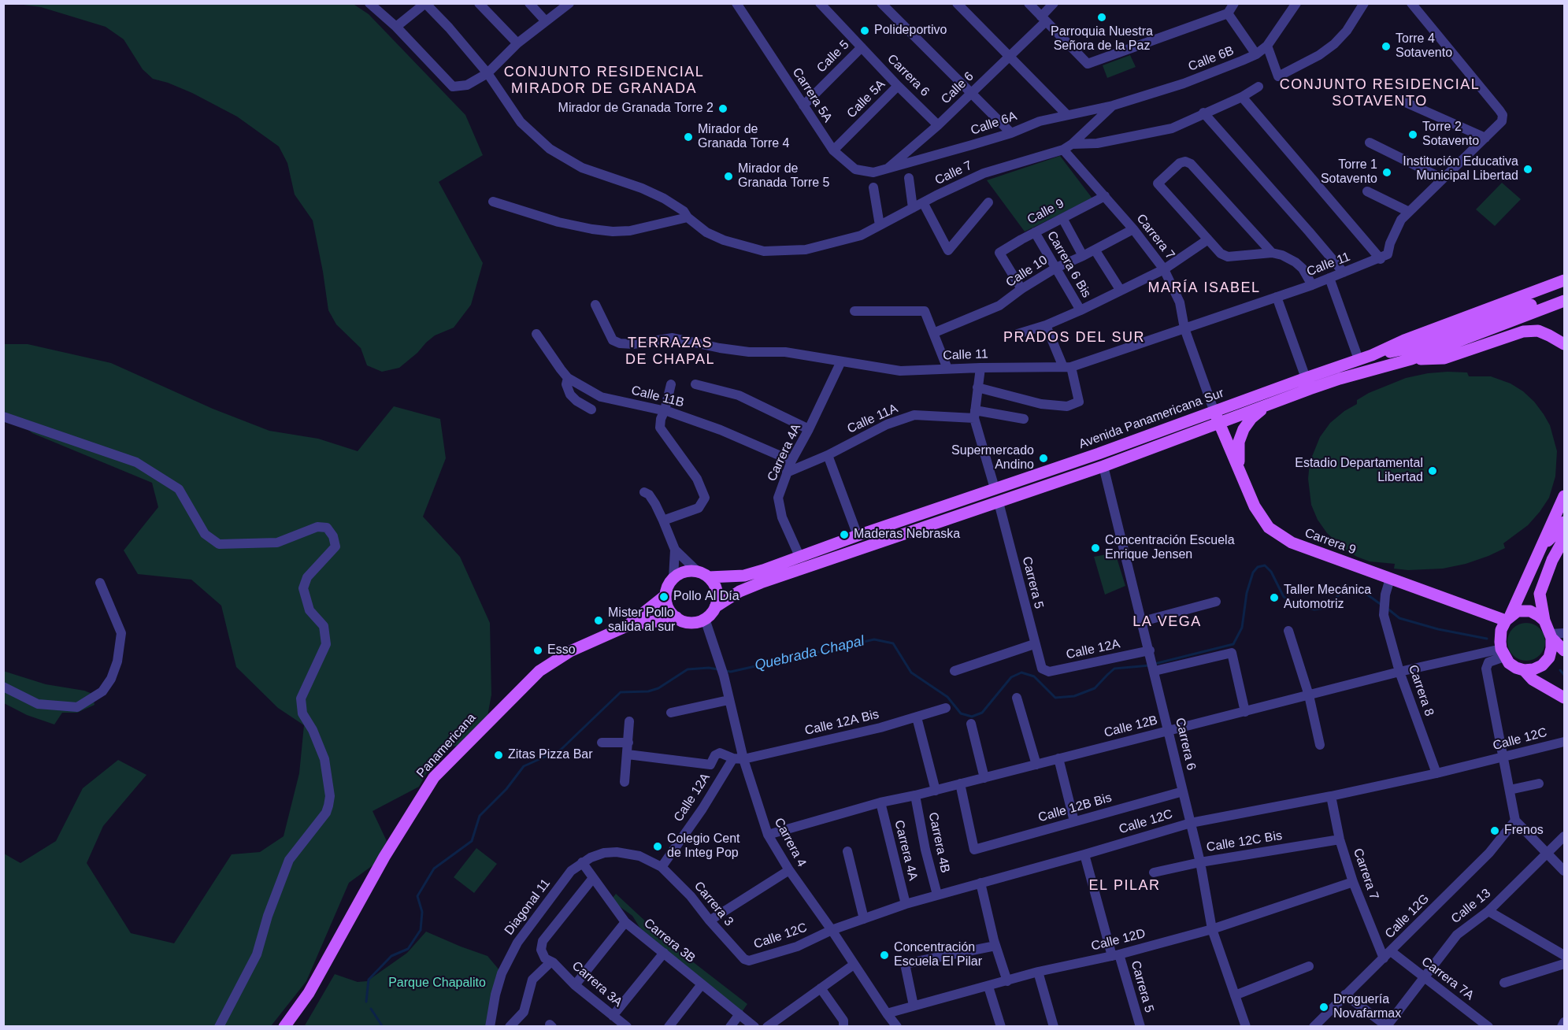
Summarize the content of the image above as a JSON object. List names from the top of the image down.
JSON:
{
  "streets": {
    "main road": ["Avenida Panamericana Sur", "Carrera 9", "Panamericana"],
    "street": [
      "Calle 5",
      "Calle 6B",
      "Carrera 6",
      "Calle 6",
      "Carrera 5A",
      "Calle 5A",
      "Calle 6A",
      "Calle 7",
      "Calle 9",
      "Carrera 7",
      "Carrera 6 Bis",
      "Calle 11",
      "Calle 10",
      "Calle 11B",
      "Calle 11A",
      "Carrera 4A",
      "Carrera 5",
      "Calle 12A",
      "Carrera 8",
      "Calle 12A Bis",
      "Calle 12B",
      "Calle 12C",
      "Calle 12B Bis",
      "Calle 12C Bis",
      "Carrera 4",
      "Carrera 4B",
      "Carrera 3",
      "Calle 13",
      "Diagonal 11",
      "Calle 12G",
      "Calle 12D",
      "Carrera 3B",
      "Carrera 7A",
      "Carrera 3A"
    ]
  },
  "crossings": [
    ["Calle 5", "Carrera 6"],
    ["Calle 5", "Carrera 5A"],
    ["Calle 6B", "Calle 6A"],
    ["Carrera 6", "Calle 6"],
    ["Carrera 6", "Calle 5A"],
    ["Carrera 6", "Avenida Panamericana Sur"],
    ["Carrera 6", "Calle 12A"],
    ["Carrera 6", "Calle 12B"],
    ["Carrera 6", "Calle 12C"],
    ["Carrera 6", "Calle 12B Bis"],
    ["Carrera 6", "Calle 12C Bis"],
    ["Carrera 6", "Calle 12D"],
    ["Calle 6", "Carrera 5A"],
    ["Calle 6", "Calle 6A"],
    ["Carrera 5A", "Calle 5A"],
    ["Carrera 5A", "Calle 6A"],
    ["Calle 7", "Carrera 7"],
    ["Calle 9", "Carrera 7"],
    ["Calle 9", "Carrera 6 Bis"],
    ["Calle 9", "Calle 10"],
    ["Carrera 7", "Calle 11"],
    ["Carrera 7", "Calle 10"],
    ["Carrera 7", "Avenida Panamericana Sur"],
    ["Carrera 7", "Carrera 9"],
    ["Carrera 7", "Calle 12C"],
    ["Carrera 7", "Calle 12C Bis"],
    ["Carrera 7", "Calle 12G"],
    ["Carrera 7", "Calle 12D"],
    ["Carrera 7", "Carrera 7A"],
    ["Carrera 6 Bis", "Calle 10"],
    ["Calle 11", "Carrera 4A"],
    ["Calle 11B", "Carrera 4A"],
    ["Calle 11A", "Carrera 4A"],
    ["Avenida Panamericana Sur", "Carrera 4A"],
    ["Avenida Panamericana Sur", "Carrera 9"],
    ["Avenida Panamericana Sur", "Carrera 5"],
    ["Avenida Panamericana Sur", "Panamericana"],
    ["Avenida Panamericana Sur", "Carrera 4"],
    ["Carrera 4A", "Calle 12B"],
    ["Carrera 4A", "Calle 12C"],
    ["Carrera 9", "Carrera 8"],
    ["Carrera 9", "Calle 12B"],
    ["Carrera 5", "Calle 12A"],
    ["Carrera 5", "Calle 12C"],
    ["Carrera 5", "Calle 12D"],
    ["Calle 12A", "Calle 12A Bis"],
    ["Calle 12A", "Calle 12B"],
    ["Calle 12A", "Carrera 4"],
    ["Calle 12A", "Carrera 3"],
    ["Carrera 8", "Calle 12B"],
    ["Carrera 8", "Calle 12C"],
    ["Calle 12A Bis", "Carrera 4"],
    ["Calle 12B", "Calle 12B Bis"],
    ["Calle 12B", "Carrera 4"],
    ["Calle 12B", "Carrera 4B"],
    ["Calle 12C", "Carrera 4"],
    ["Calle 12C", "Carrera 4B"],
    ["Calle 12C", "Carrera 3"],
    ["Panamericana", "Carrera 4"],
    ["Carrera 4", "Calle 12D"],
    ["Calle 13", "Carrera 7A"],
    ["Diagonal 11", "Carrera 3B"],
    ["Calle 12G", "Carrera 7A"]
  ],
  "districts": [
    "CONJUNTO RESIDENCIAL MIRADOR DE GRANADA",
    "CONJUNTO RESIDENCIAL SOTAVENTO",
    "MARÍA ISABEL",
    "PRADOS DEL SUR",
    "TERRAZAS DE CHAPAL",
    "LA VEGA",
    "EL PILAR"
  ],
  "water": ["Quebrada Chapal"],
  "parks": ["Parque Chapalito"],
  "places": [
    "Parroquia Nuestra Señora de la Paz",
    "Polideportivo",
    "Torre 4 Sotavento",
    "Mirador de Granada Torre 2",
    "Torre 2 Sotavento",
    "Mirador de Granada Torre 4",
    "Institución Educativa Municipal Libertad",
    "Torre 1 Sotavento",
    "Mirador de Granada Torre 5",
    "Supermercado Andino",
    "Estadio Departamental Libertad",
    "Maderas Nebraska",
    "Concentración Escuela Enrique Jensen",
    "Pollo Al Día",
    "Taller Mecánica Automotriz",
    "Mister Pollo salida al sur",
    "Esso",
    "Zitas Pizza Bar",
    "Frenos",
    "Colegio Cent de Integ Pop",
    "Concentración Escuela El Pilar",
    "Droguería Novafarmax"
  ]
}
